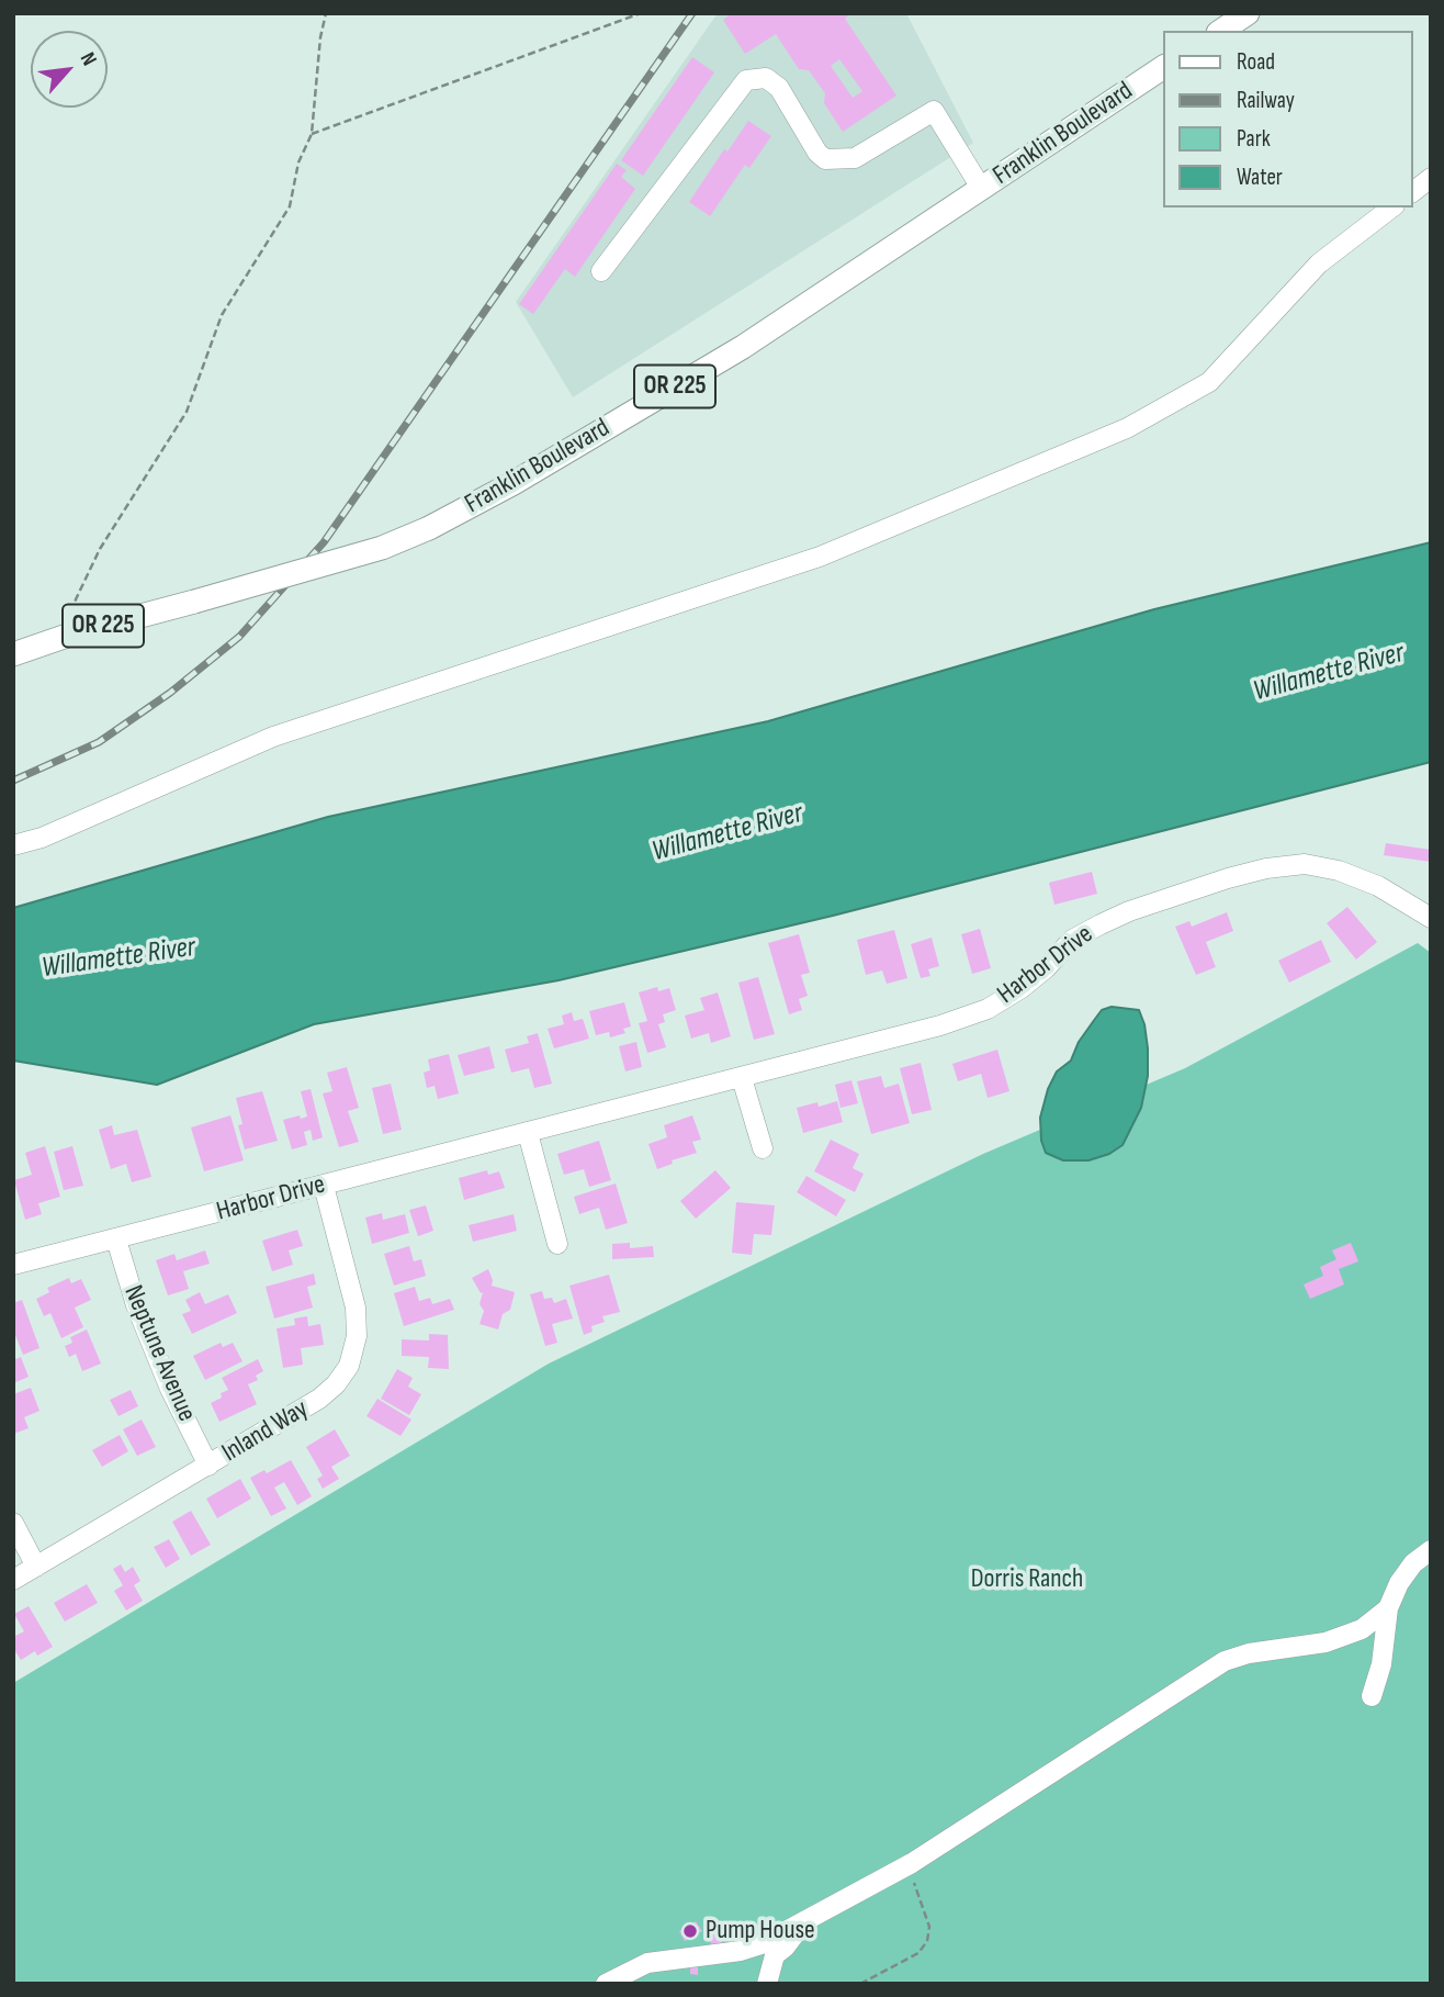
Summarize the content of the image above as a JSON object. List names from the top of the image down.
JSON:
{
  "streets": {
    "main road": ["Franklin Boulevard", "OR 225"],
    "street": ["Harbor Drive", "Neptune Avenue", "Inland Way"]
  },
  "crossings": [
    ["Harbor Drive", "Neptune Avenue"],
    ["Harbor Drive", "Inland Way"],
    ["Neptune Avenue", "Inland Way"]
  ],
  "water": ["Willamette River"],
  "parks": ["Dorris Ranch"],
  "places": ["Pump House"],
  "legend": [
    "Road",
    "Railway",
    "Park",
    "Water"
  ],
  "north": "top right"
}
